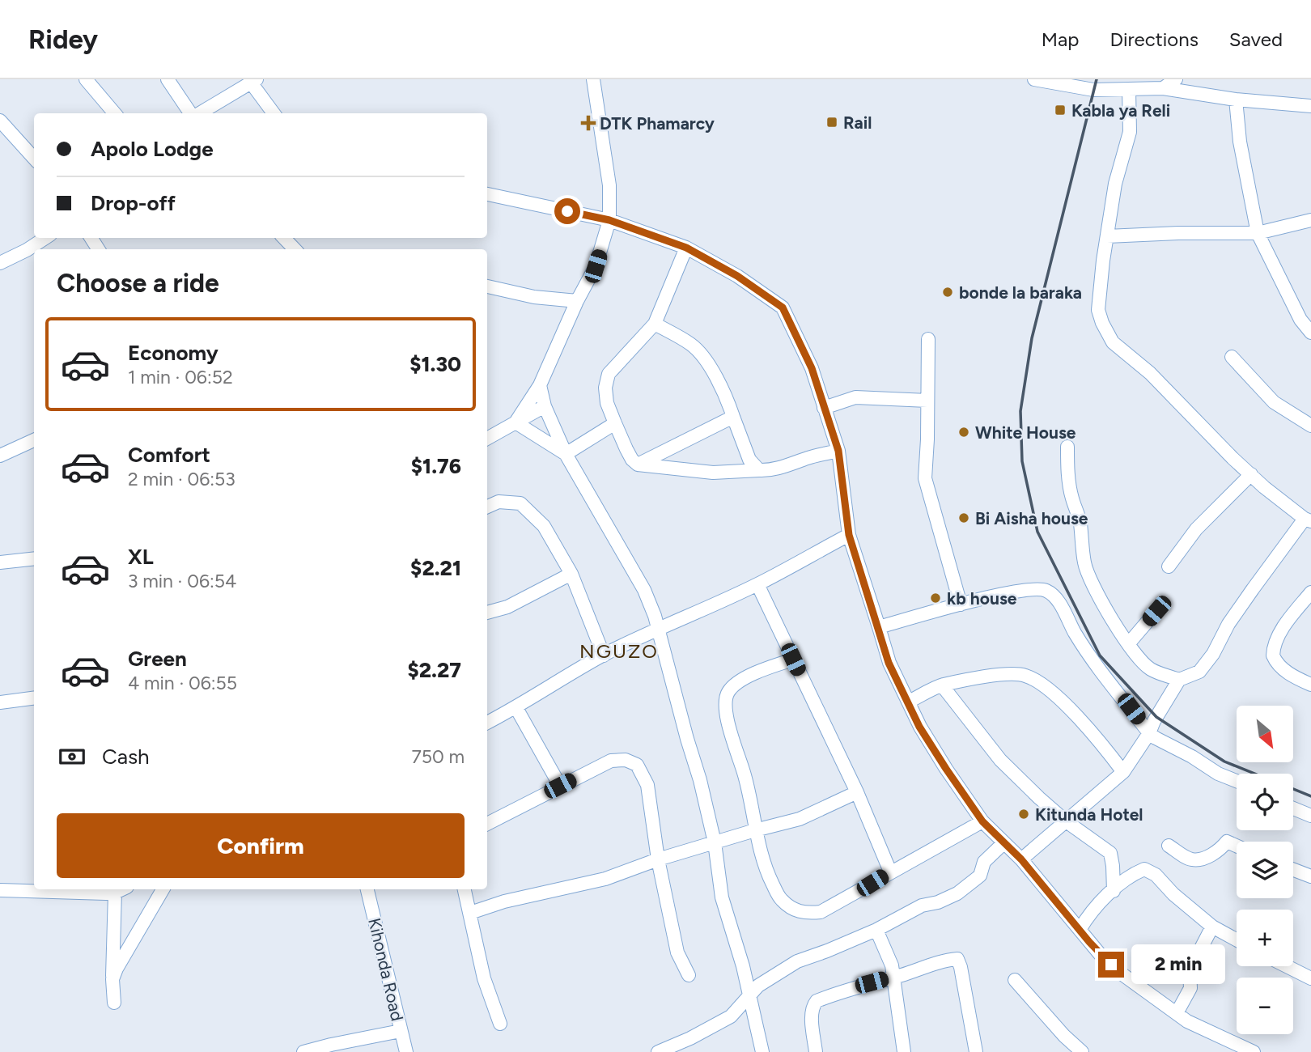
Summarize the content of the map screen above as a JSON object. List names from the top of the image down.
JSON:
{
  "streets": {
    "street": ["Kihonda Road"]
  },
  "districts": ["NGUZO"],
  "places": {
    "transit": ["Kabla ya Reli", "Rail"],
    "health": ["DTK Phamarcy"],
    "other": [
      "bonde la baraka",
      "White House",
      "Bi Aisha house",
      "kb house",
      "Kitunda Hotel"
    ]
  },
  "north": "bottom right",
  "page": {
    "header": "Ridey",
    "nav": ["Map", "Directions", "Saved"],
    "banner": ["Apolo Lodge", "Drop-off"],
    "heading": "Choose a ride",
    "list": [
      {
        "name": "Economy",
        "note": "1 min · 06:52",
        "value": "$1.30"
      },
      {
        "name": "Comfort",
        "note": "2 min · 06:53",
        "value": "$1.76"
      },
      {
        "name": "XL",
        "note": "3 min · 06:54",
        "value": "$2.21"
      },
      {
        "name": "Green",
        "note": "4 min · 06:55",
        "value": "$2.27"
      }
    ],
    "map_buttons": ["+", "−"],
    "pay": ["Cash", "750 m"],
    "buttons": "Confirm",
    "bubble": "2 min"
  }
}
